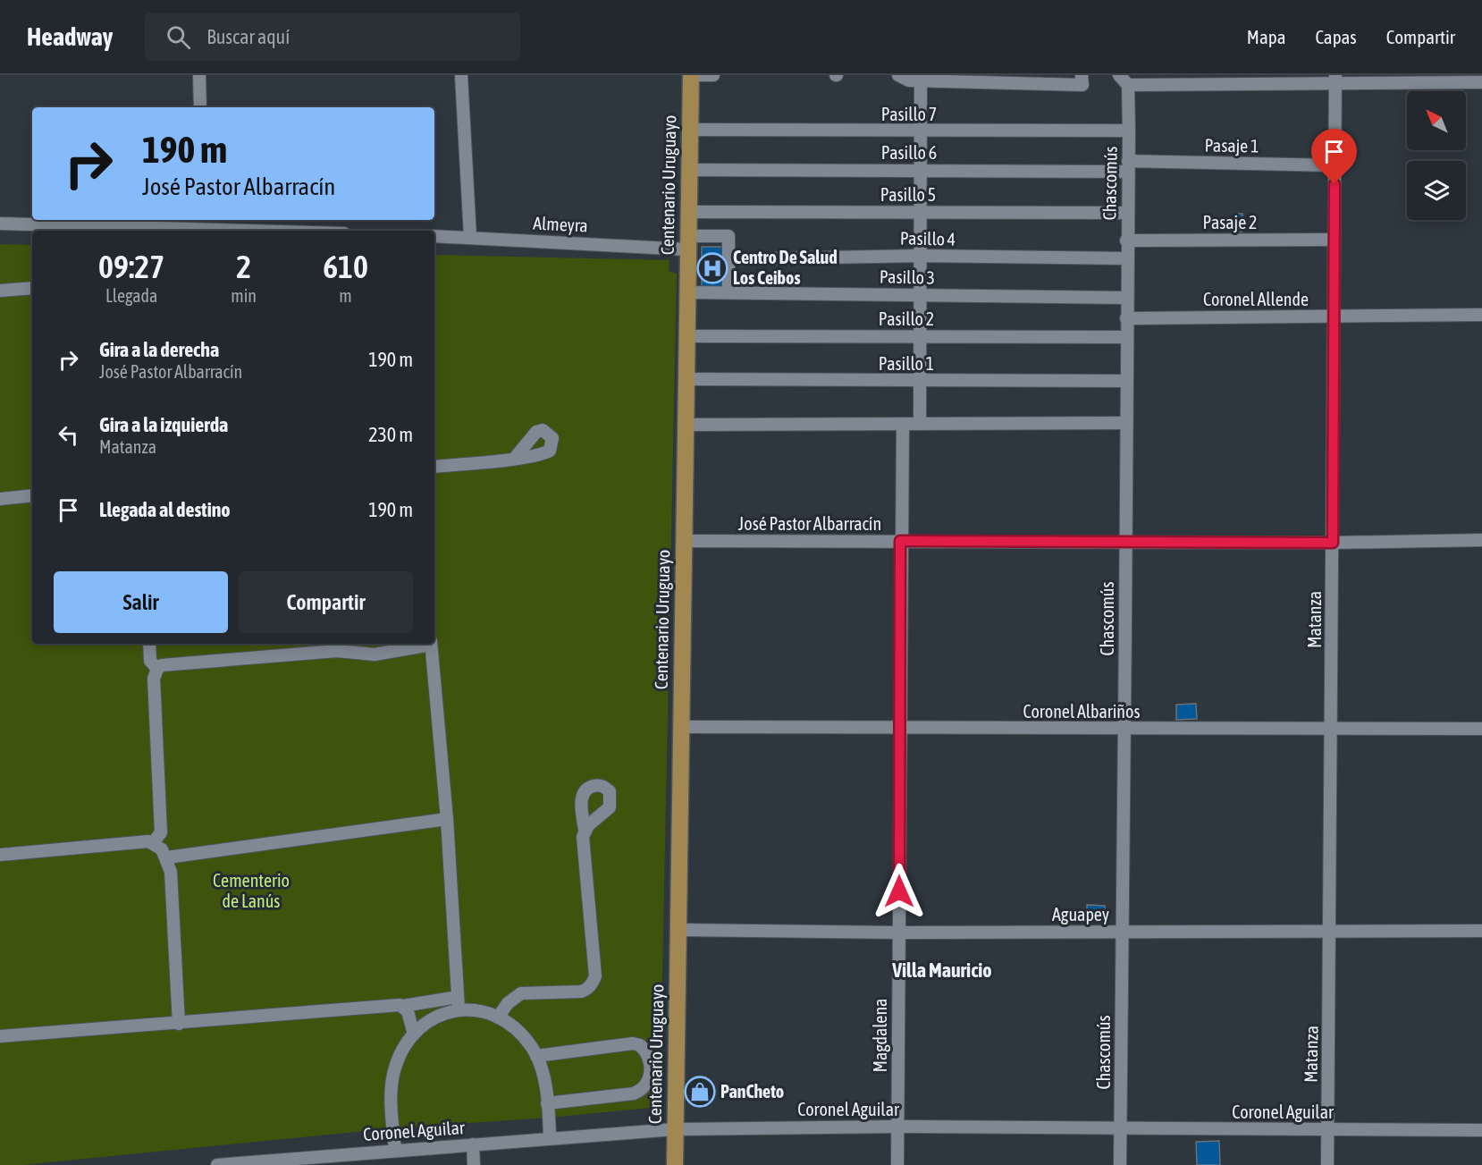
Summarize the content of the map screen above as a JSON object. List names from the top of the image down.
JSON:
{
  "streets": {
    "main road": ["Centenario Uruguayo"],
    "street": [
      "Pasillo 7",
      "Pasaje 1",
      "Pasillo 6",
      "Chascomús",
      "Pasillo 5",
      "Pasaje 2",
      "Almeyra",
      "Pasillo 4",
      "Pasillo 3",
      "Coronel Allende",
      "Pasillo 2",
      "Pasillo 1",
      "José Pastor Albarracín",
      "Matanza",
      "Coronel Albariños",
      "Aguapey",
      "Magdalena",
      "Coronel Aguilar"
    ]
  },
  "crossings": [
    ["Pasillo 7", "Chascomús"],
    ["Pasillo 7", "Centenario Uruguayo"],
    ["Pasaje 1", "Pasillo 6"],
    ["Pasaje 1", "Chascomús"],
    ["Pasaje 1", "Matanza"],
    ["Pasillo 6", "Chascomús"],
    ["Pasillo 6", "Centenario Uruguayo"],
    ["Chascomús", "Pasillo 5"],
    ["Chascomús", "Pasaje 2"],
    ["Chascomús", "Pasillo 4"],
    ["Chascomús", "Pasillo 3"],
    ["Chascomús", "Coronel Allende"],
    ["Chascomús", "Pasillo 2"],
    ["Chascomús", "Pasillo 1"],
    ["Chascomús", "José Pastor Albarracín"],
    ["Chascomús", "Coronel Albariños"],
    ["Chascomús", "Aguapey"],
    ["Chascomús", "Coronel Aguilar"],
    ["Centenario Uruguayo", "Pasillo 5"],
    ["Centenario Uruguayo", "Almeyra"],
    ["Centenario Uruguayo", "Pasillo 3"],
    ["Centenario Uruguayo", "Pasillo 2"],
    ["Centenario Uruguayo", "Pasillo 1"],
    ["Centenario Uruguayo", "José Pastor Albarracín"],
    ["Centenario Uruguayo", "Coronel Albariños"],
    ["Centenario Uruguayo", "Aguapey"],
    ["Centenario Uruguayo", "Coronel Aguilar"],
    ["Pasaje 2", "Matanza"],
    ["Almeyra", "Pasillo 4"],
    ["Coronel Allende", "Matanza"],
    ["José Pastor Albarracín", "Matanza"],
    ["José Pastor Albarracín", "Magdalena"],
    ["Matanza", "Coronel Albariños"],
    ["Matanza", "Aguapey"],
    ["Matanza", "Coronel Aguilar"],
    ["Coronel Albariños", "Magdalena"],
    ["Aguapey", "Magdalena"],
    ["Magdalena", "Coronel Aguilar"]
  ],
  "districts": ["Villa Mauricio"],
  "parks": ["Cementerio de Lanús"],
  "places": {
    "hospital": ["Centro De Salud Los Ceibos"],
    "shop": ["PanCheto"]
  },
  "north": "top left",
  "page": {
    "header": "Headway",
    "search": "Buscar aquí",
    "nav": ["Mapa", "Capas", "Compartir"],
    "turn": ["190 m", "José Pastor Albarracín"],
    "eta": [
      "09:27",
      "Llegada",
      "2",
      "min",
      "610",
      "m"
    ],
    "list": [
      {
        "name": "Gira a la derecha",
        "note": "José Pastor Albarracín",
        "value": "190 m"
      },
      {
        "name": "Gira a la izquierda",
        "note": "Matanza",
        "value": "230 m"
      },
      {
        "name": "Llegada al destino",
        "value": "190 m"
      }
    ],
    "buttons": ["Salir", "Compartir"]
  }
}
